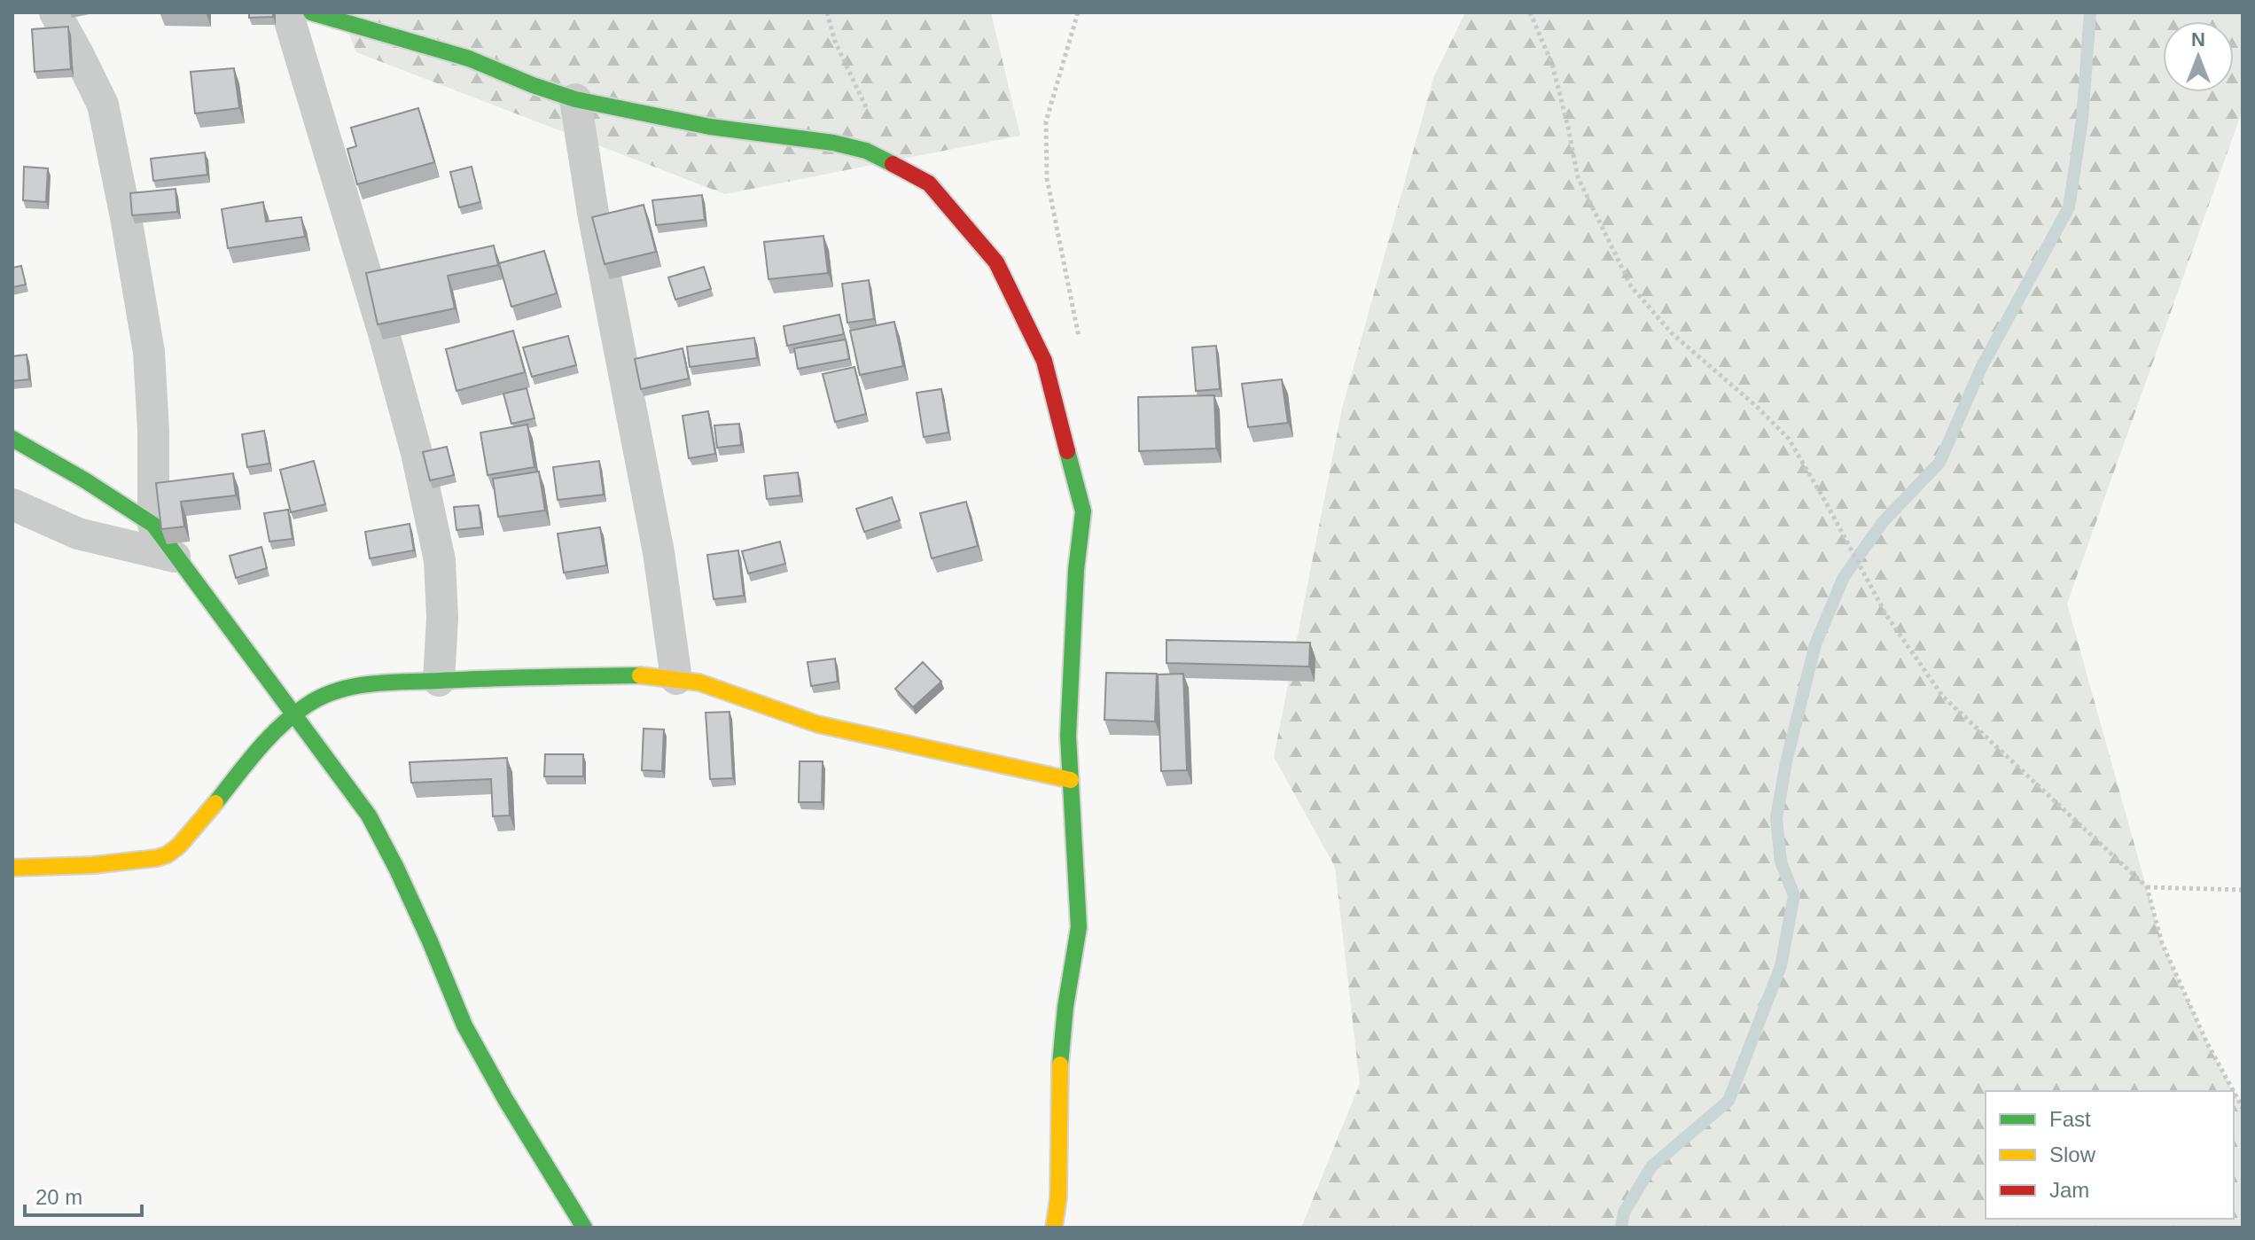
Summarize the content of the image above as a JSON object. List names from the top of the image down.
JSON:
{
  "legend": ["Fast", "Slow", "Jam"],
  "scale_bar": "20 m",
  "north": "top"
}
